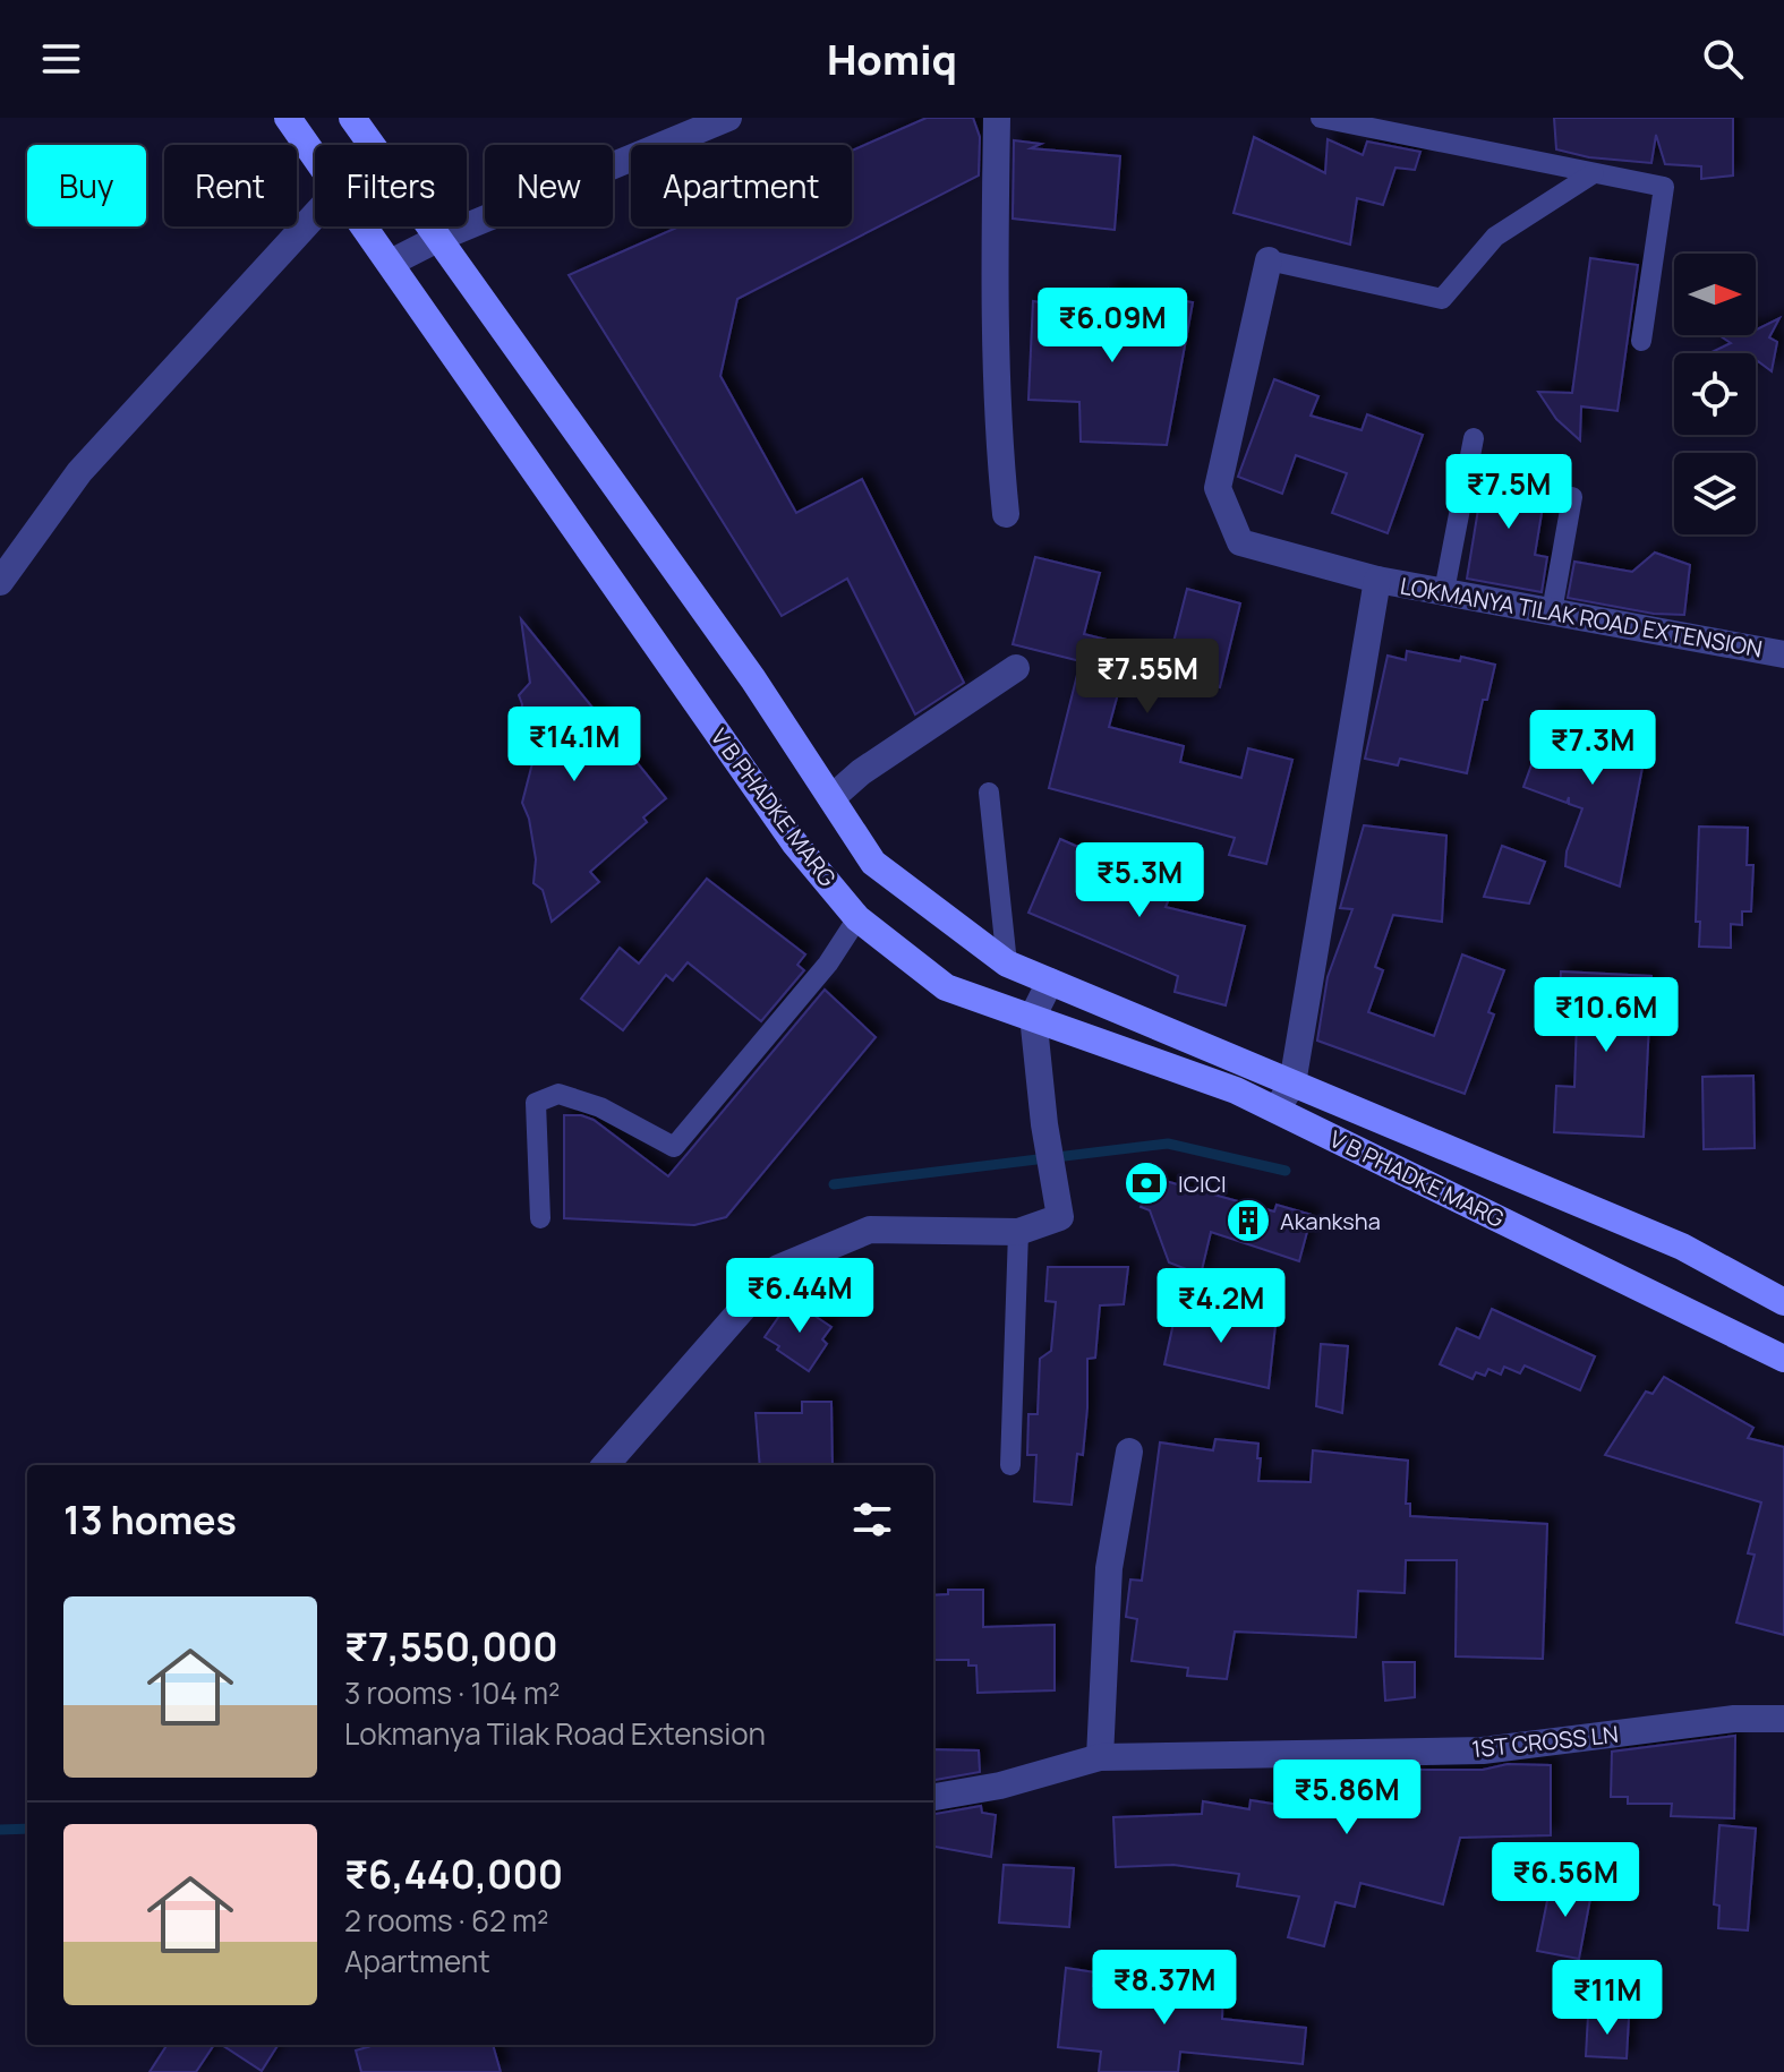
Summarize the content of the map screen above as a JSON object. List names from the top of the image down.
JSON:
{
  "streets": {
    "street": ["LOKMANYA TILAK ROAD EXTENSION", "V B PHADKE MARG", "1ST CROSS LN"]
  },
  "places": {
    "bank": ["ICICI"],
    "building": ["Akanksha"]
  },
  "north": "right",
  "page": {
    "header": "Homiq",
    "chip": [
      "Buy",
      "Rent",
      "Filters",
      "New",
      "Apartment"
    ],
    "price": [
      "₹6.09M",
      "₹7.5M",
      "₹7.55M",
      "₹14.1M",
      "₹7.3M",
      "₹5.3M",
      "₹10.6M",
      "₹6.44M",
      "₹4.2M",
      "₹5.86M",
      "₹6.56M",
      "₹8.37M",
      "₹11M"
    ],
    "heading": "13 homes",
    "list": [
      {
        "name": "₹7,550,000",
        "note": "3 rooms · 104 m² · Lokmanya Tilak Road Extension"
      },
      {
        "name": "₹6,440,000",
        "note": "2 rooms · 62 m² · Apartment"
      }
    ]
  }
}
